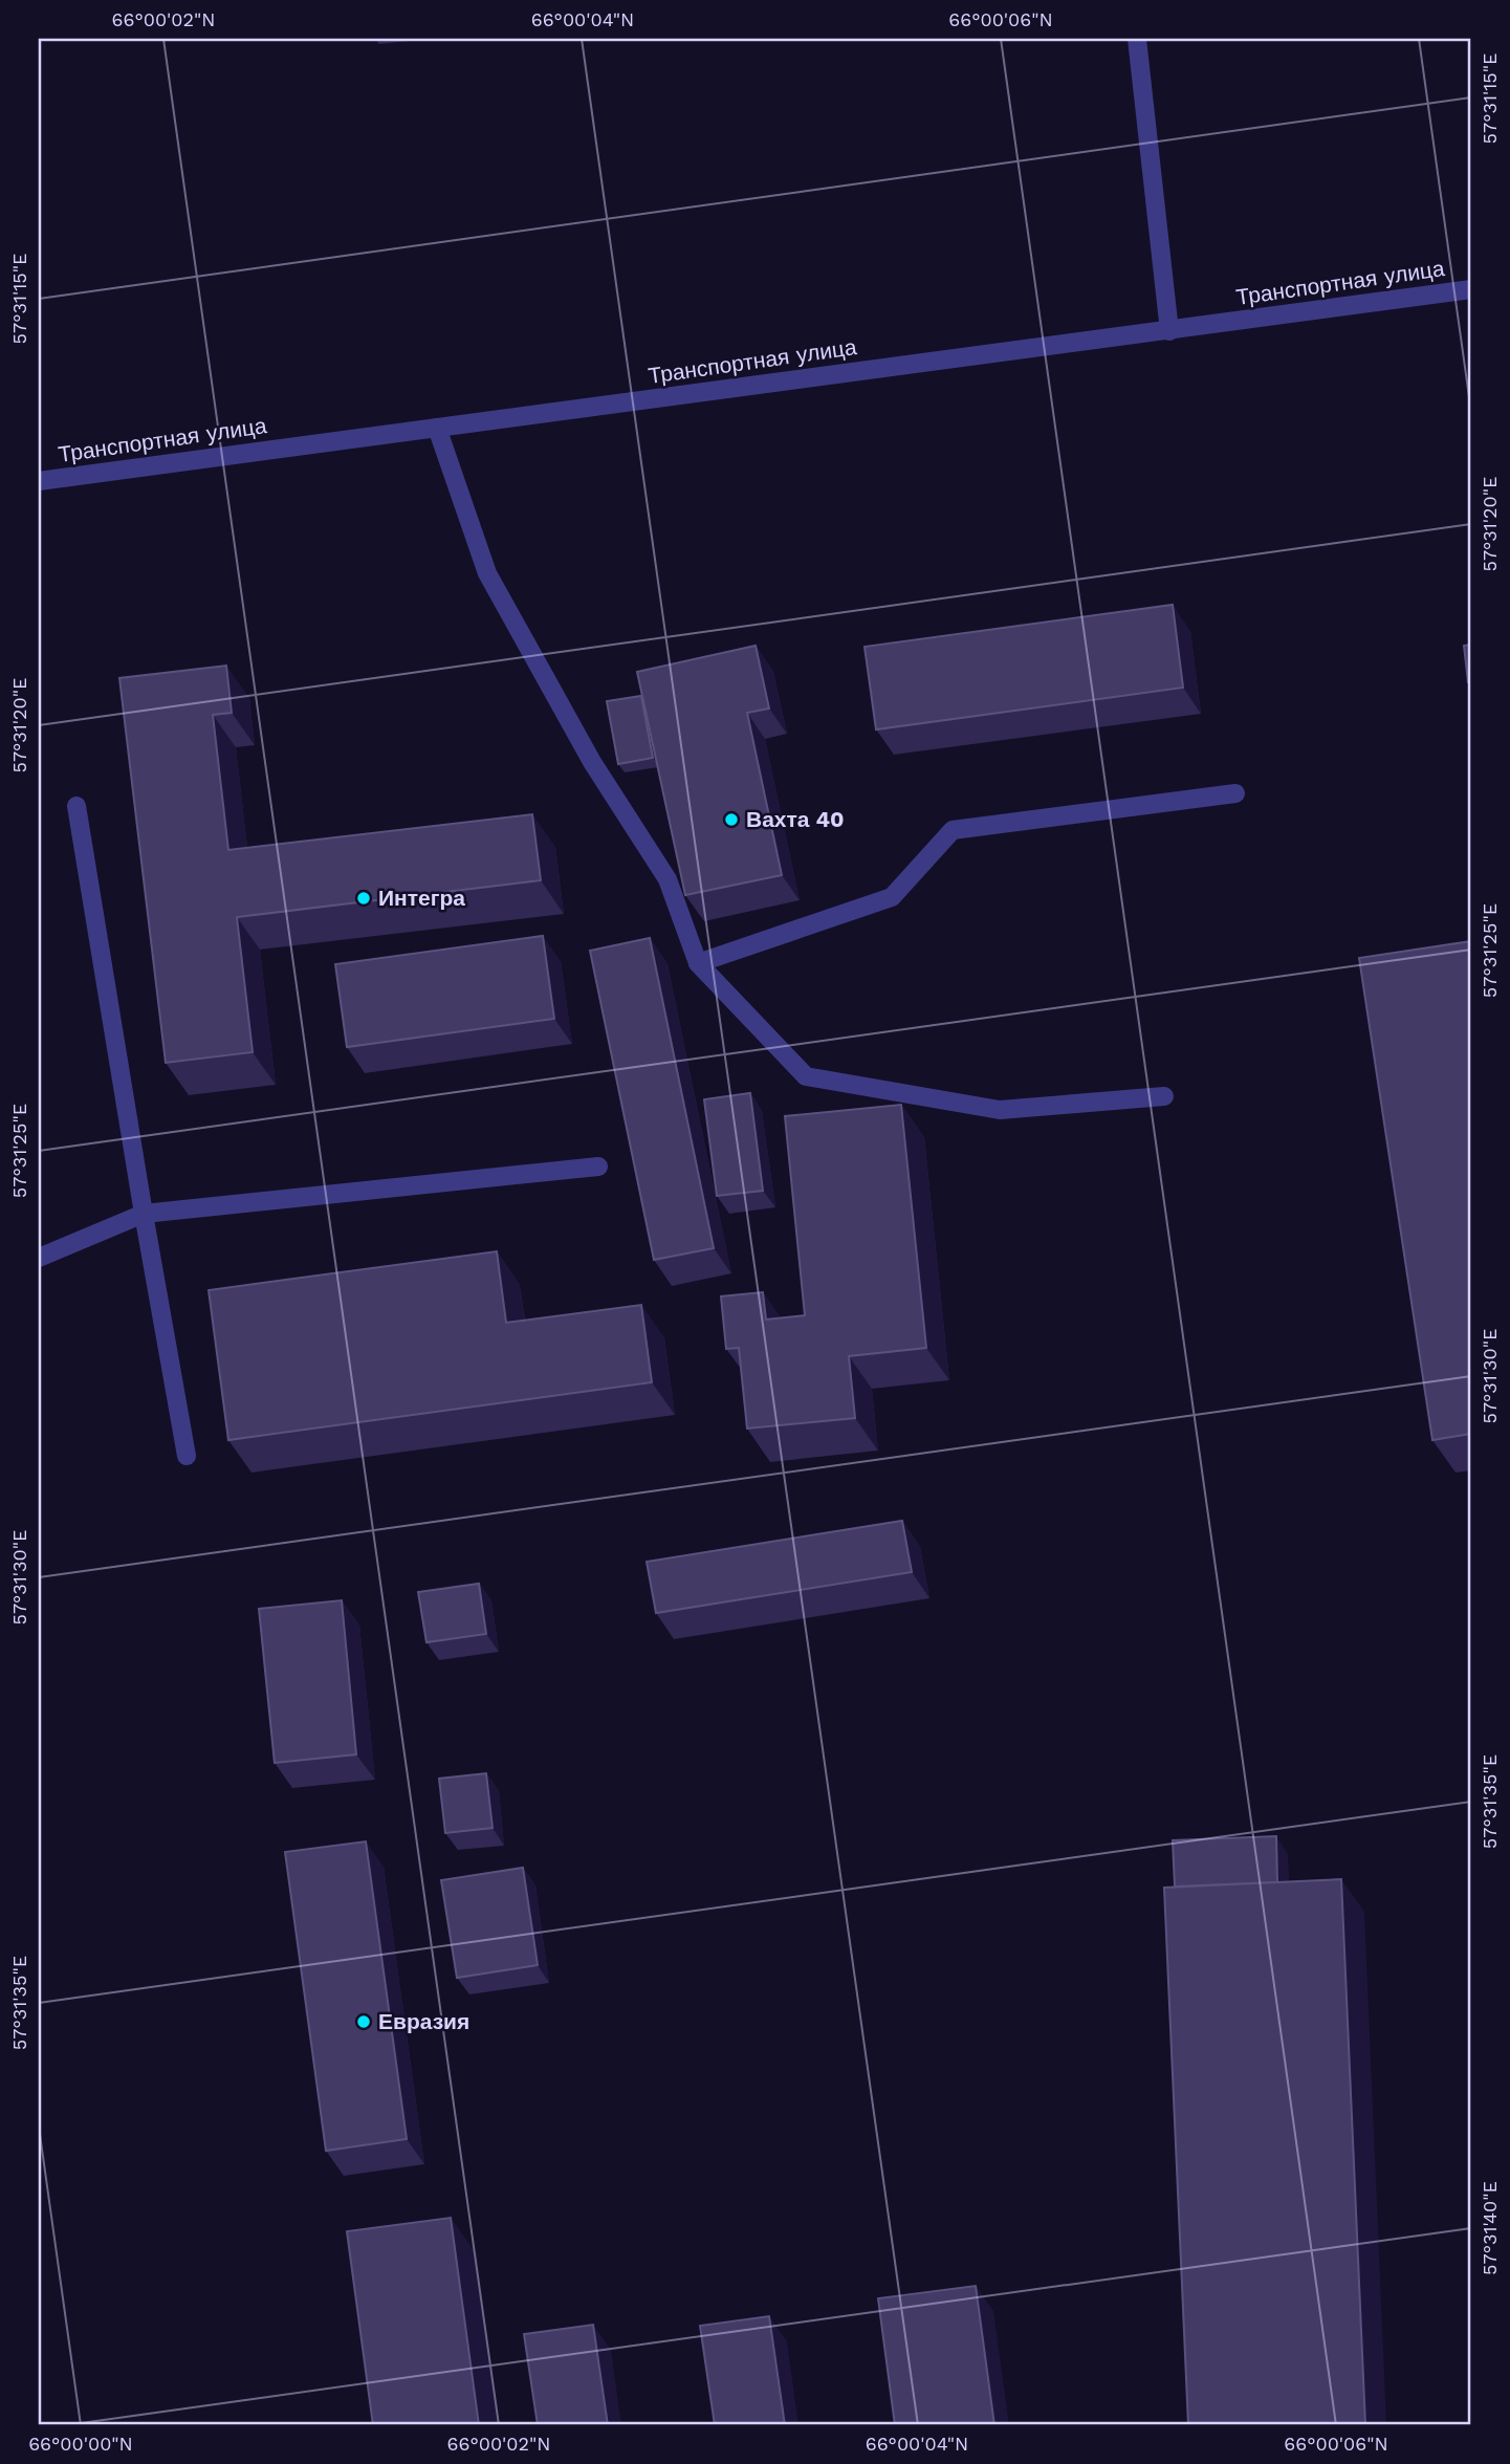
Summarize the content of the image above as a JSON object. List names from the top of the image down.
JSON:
{
  "streets": {
    "street": ["Транспортная улица"]
  },
  "places": ["Вахта 40", "Интегра", "Евразия"],
  "coordinates": [
    "66°00'02\"N",
    "66°00'04\"N",
    "66°00'06\"N",
    "57°31'15\"E",
    "57°31'20\"E",
    "57°31'25\"E",
    "57°31'30\"E",
    "57°31'35\"E",
    "57°31'40\"E",
    "66°00'00\"N"
  ]
}
